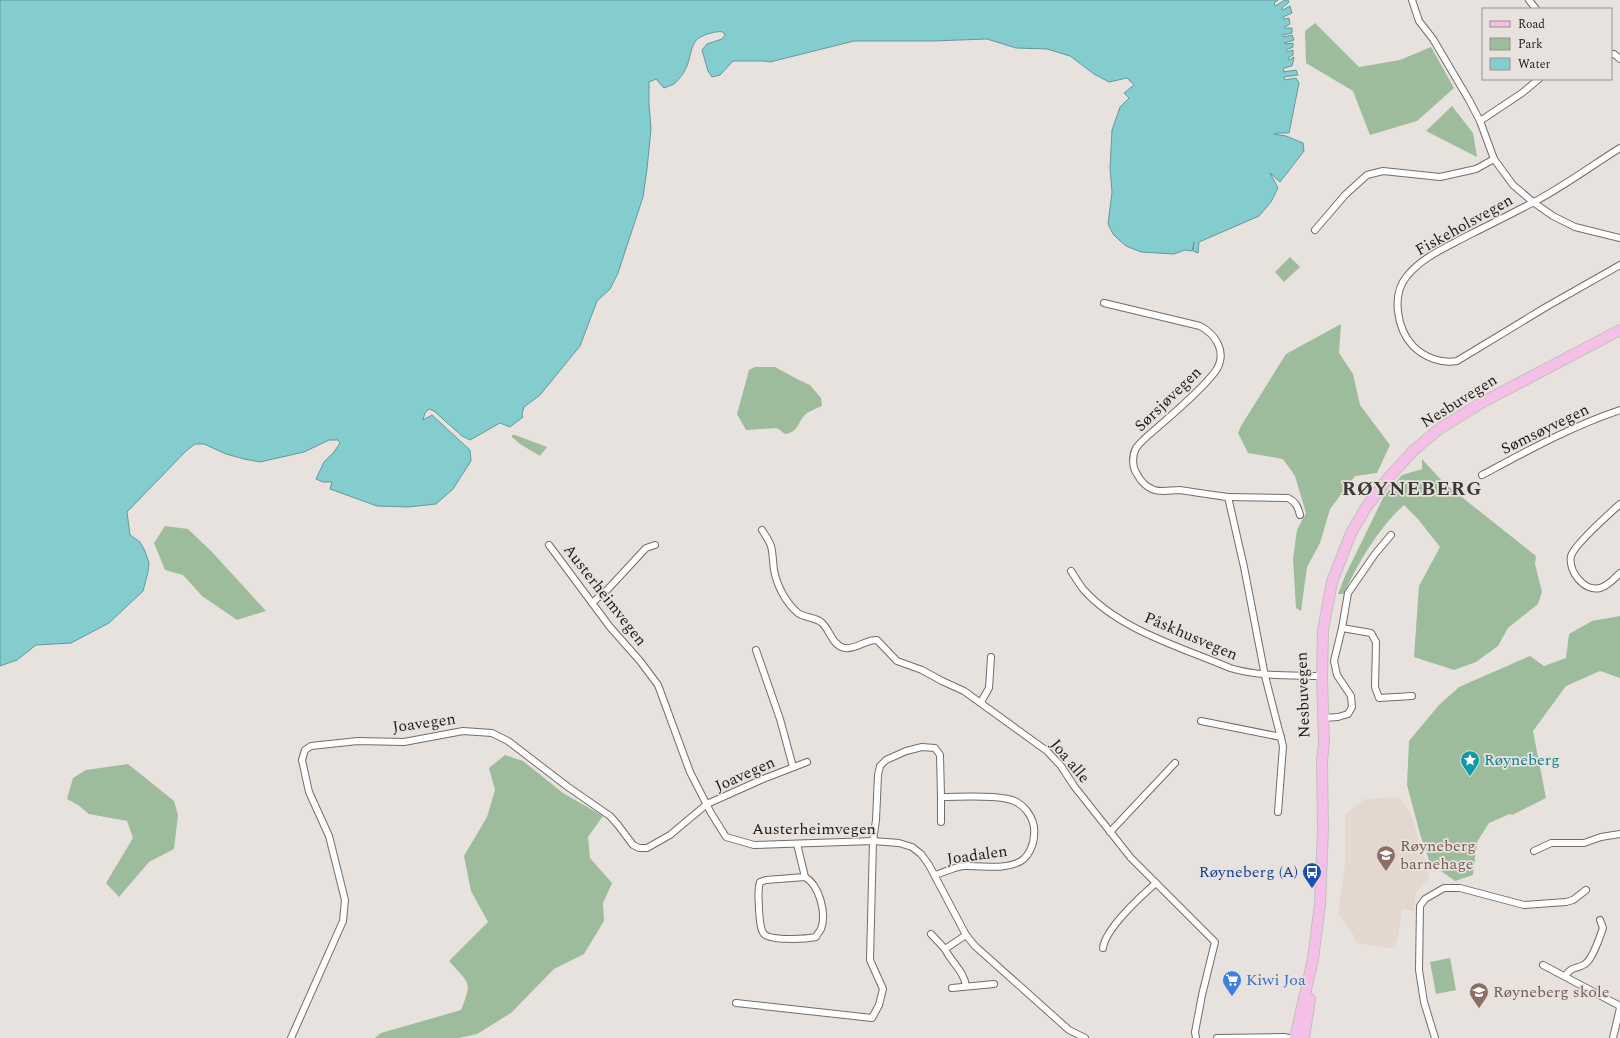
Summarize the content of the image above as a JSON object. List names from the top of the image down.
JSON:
{
  "streets": {
    "main road": ["Nesbuvegen"],
    "street": [
      "Fiskeholsvegen",
      "Sørsjøvegen",
      "Sømsøyvegen",
      "Austerheimvegen",
      "Påskhusvegen",
      "Joavegen",
      "Joa alle",
      "Joadalen"
    ]
  },
  "crossings": [
    ["Nesbuvegen", "Påskhusvegen"],
    ["Austerheimvegen", "Joavegen"],
    ["Austerheimvegen", "Joadalen"]
  ],
  "districts": ["RØYNEBERG"],
  "places": {
    "place": ["Røyneberg"],
    "school or university": ["Røyneberg barnehage", "Røyneberg skole"],
    "bus stop": ["Røyneberg (A)"],
    "supermarket": ["Kiwi Joa"]
  },
  "legend": ["Road", "Park", "Water"]
}
